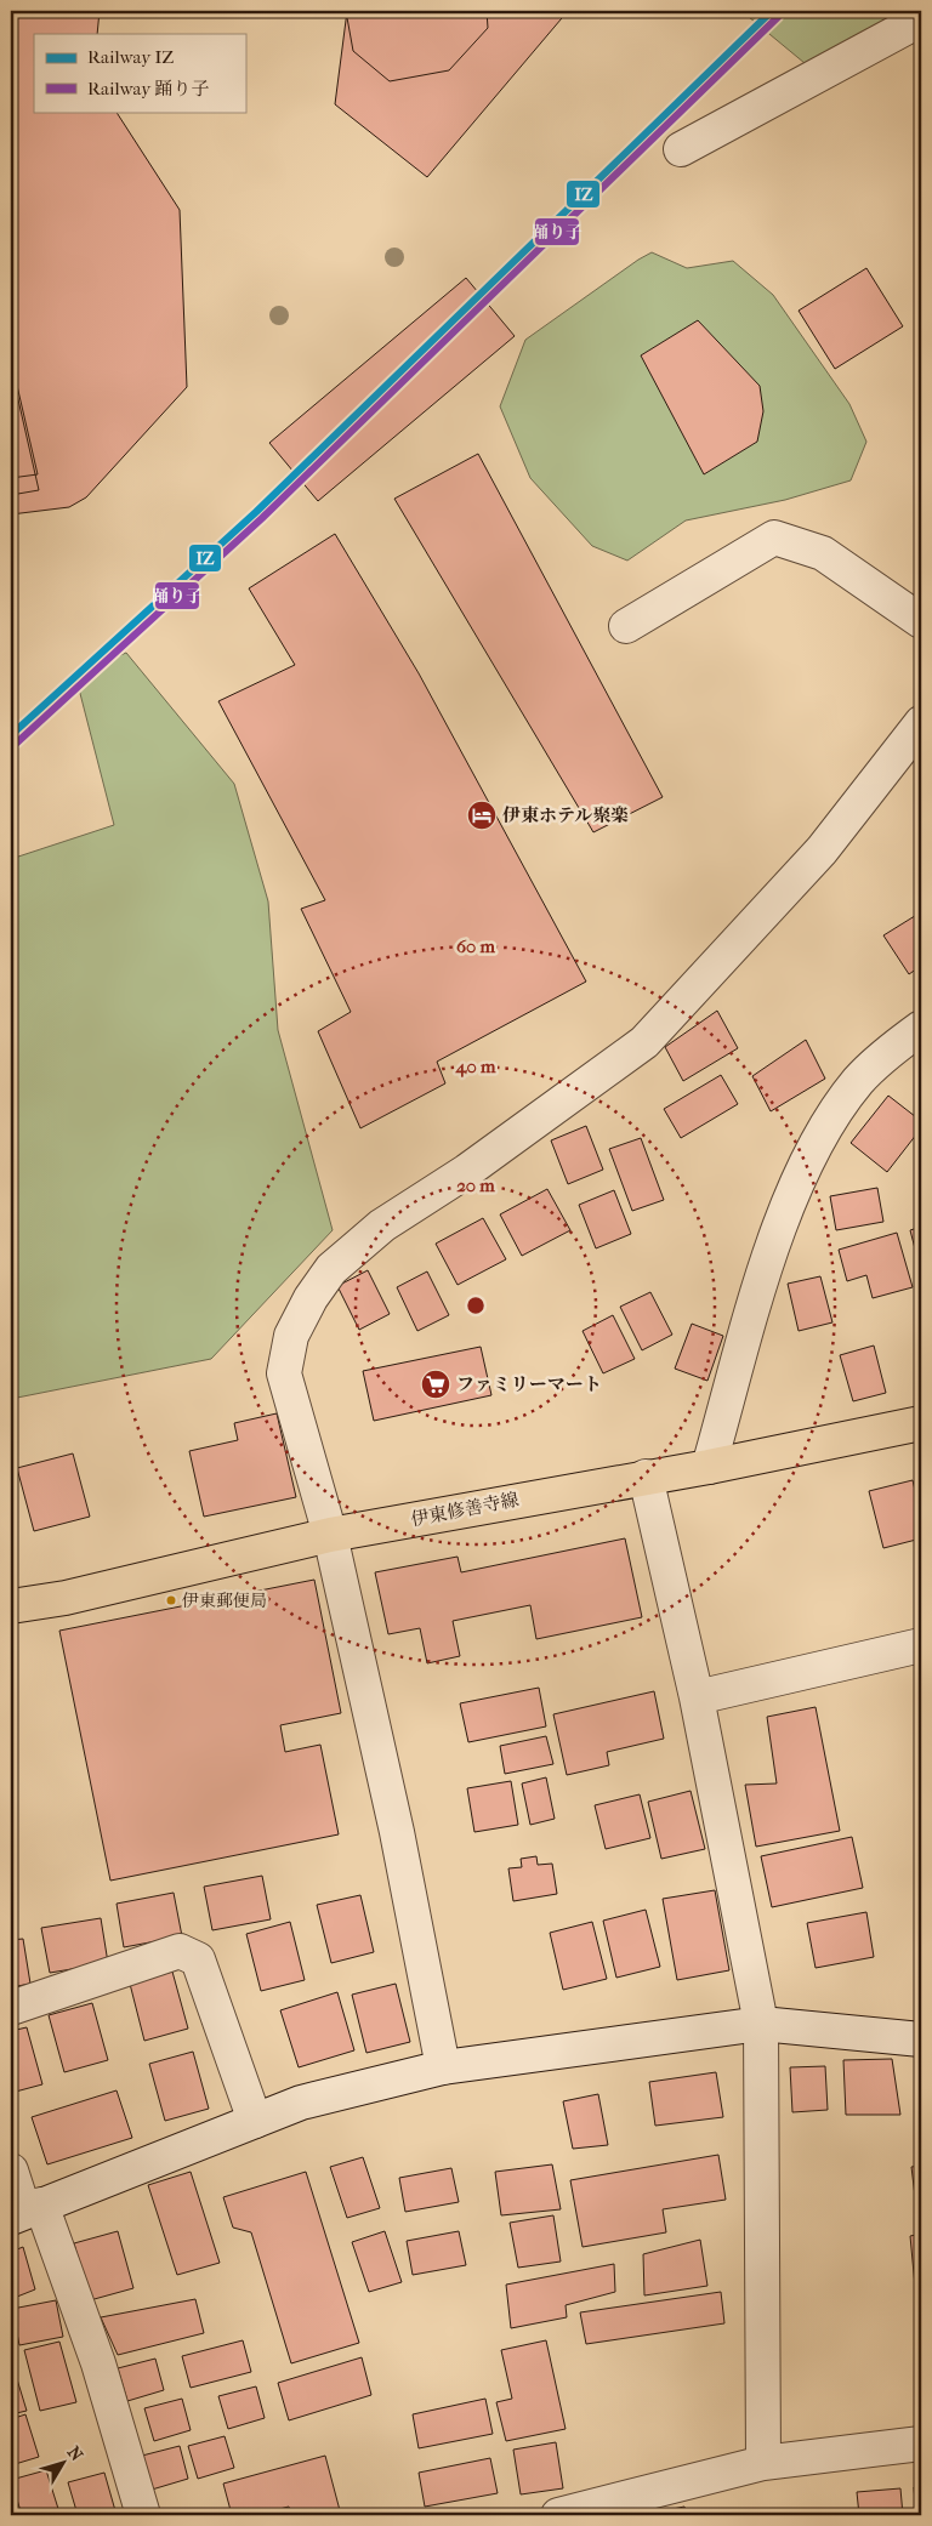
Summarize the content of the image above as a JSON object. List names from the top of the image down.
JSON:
{
  "streets": {
    "main road": ["伊東修善寺線"]
  },
  "places": {
    "hotel": ["伊東ホテル聚楽"],
    "supermarket": ["ファミリーマート"],
    "other": ["伊東郵便局"]
  },
  "lines": ["rail line IZ", "rail line 踊り子"],
  "legend": ["Railway IZ", "Railway 踊り子"],
  "north": "top right",
  "rings": ["60 m", "40 m", "20 m"]
}
